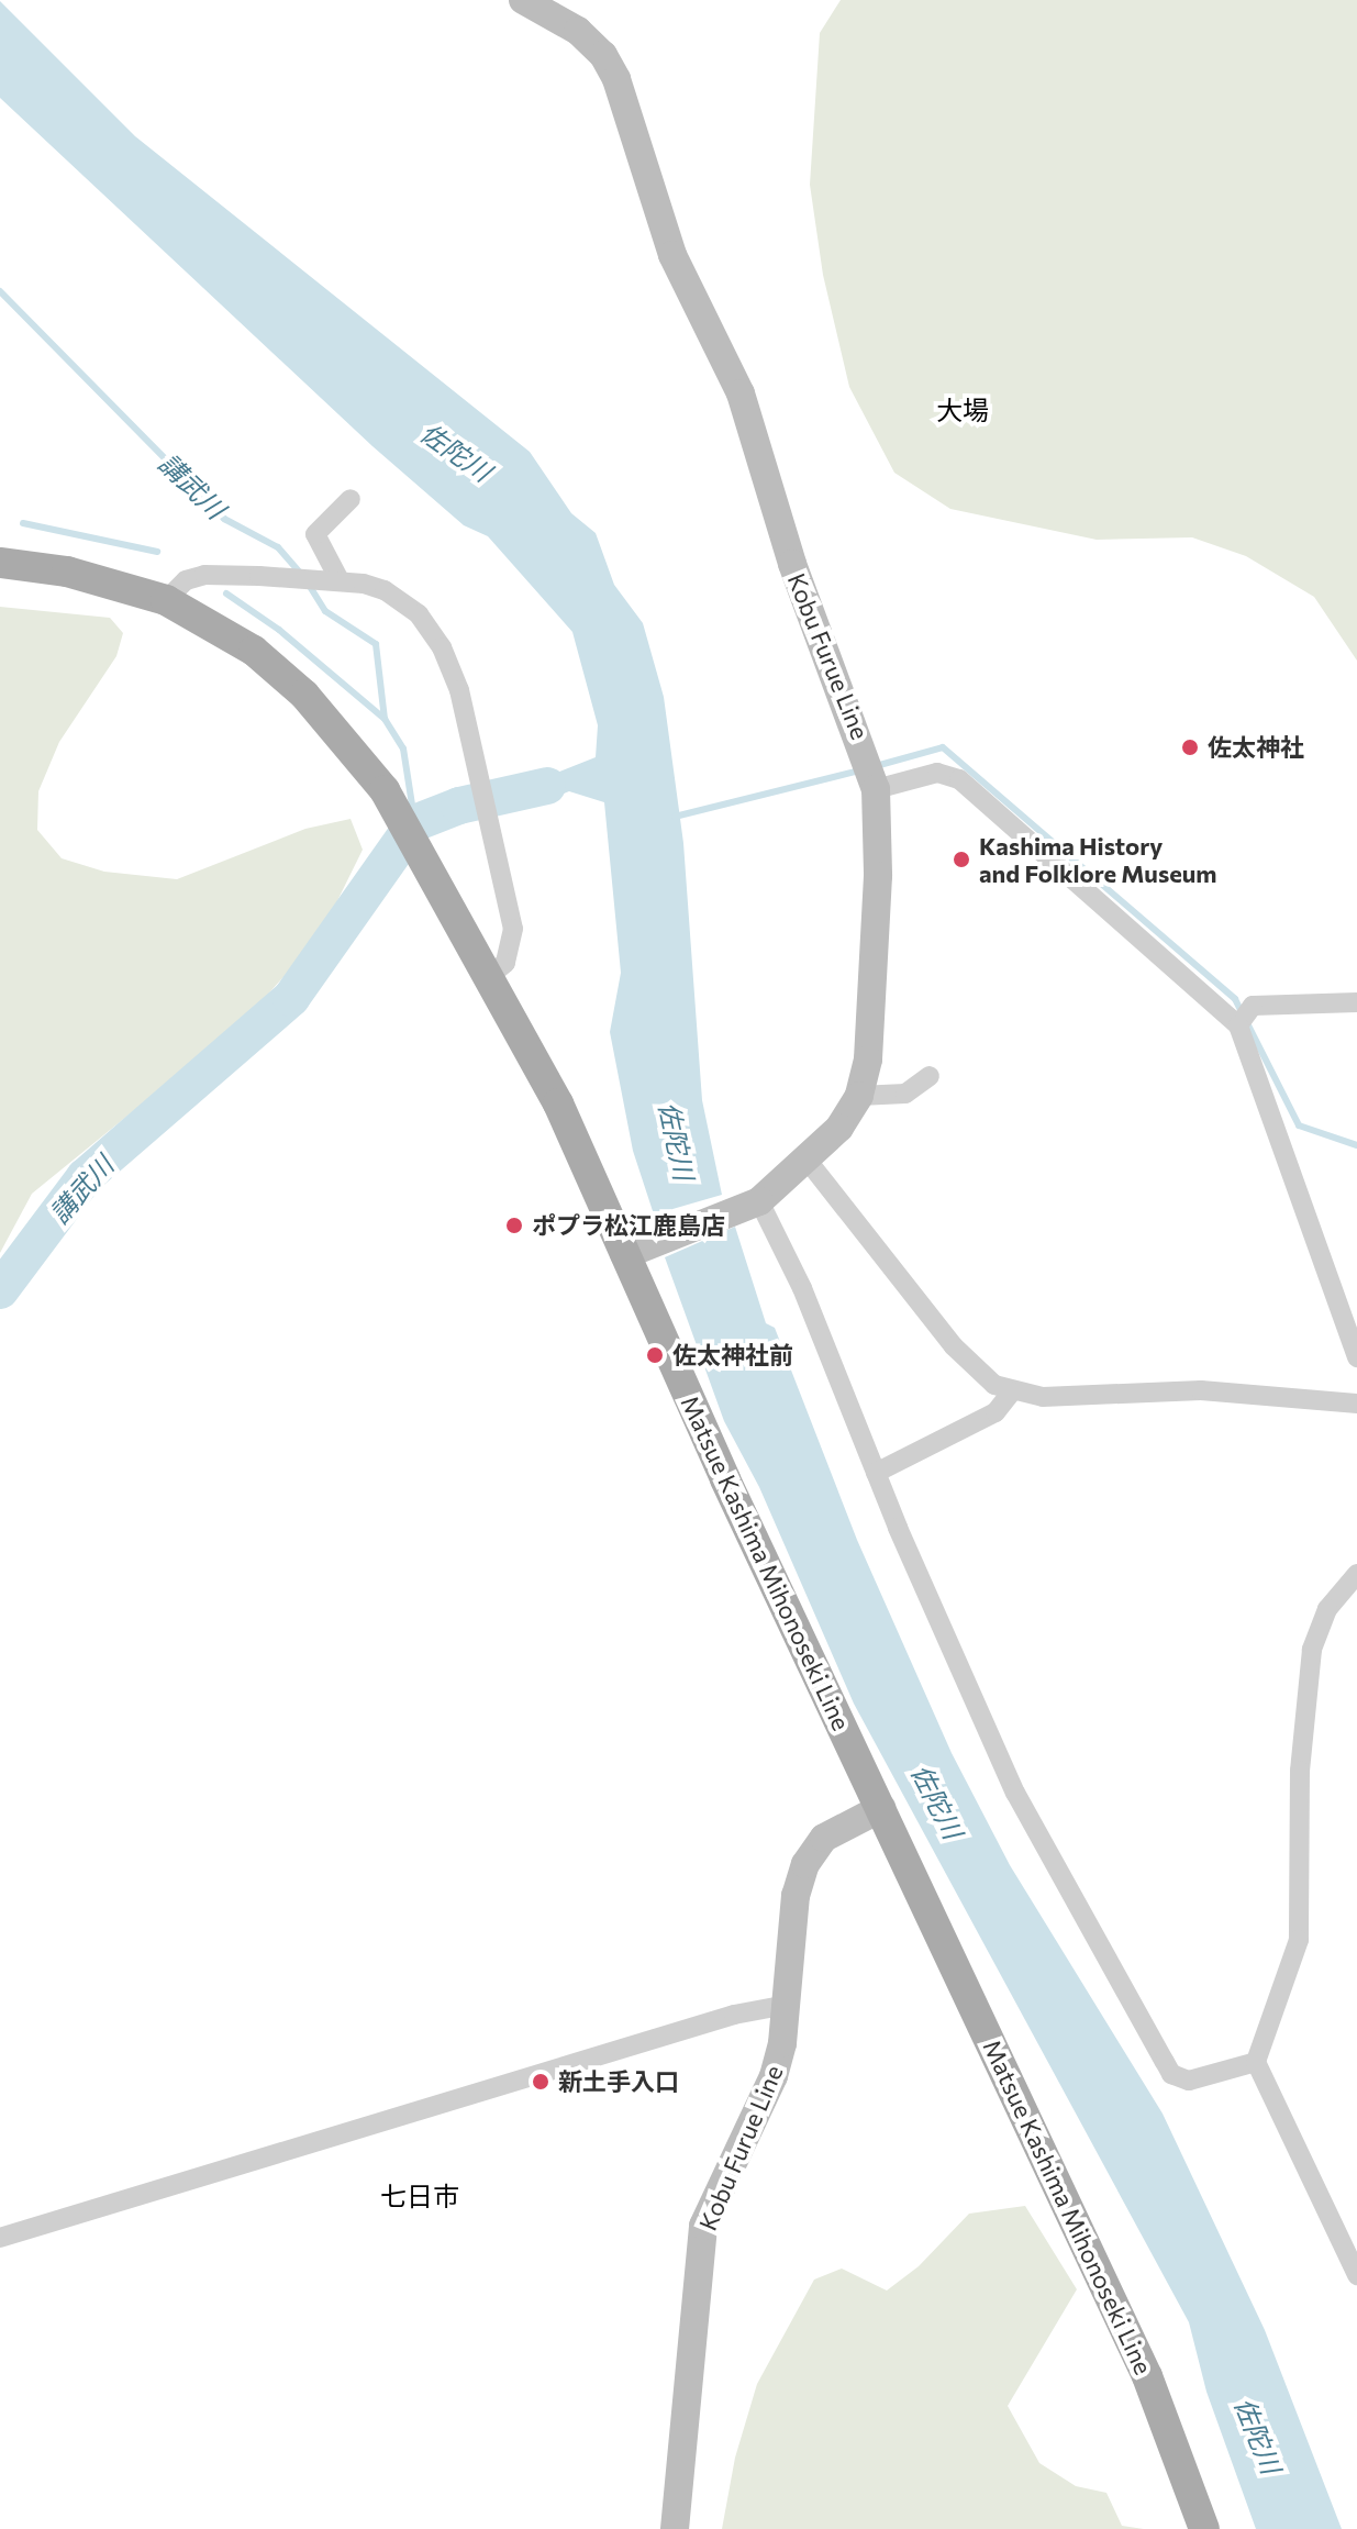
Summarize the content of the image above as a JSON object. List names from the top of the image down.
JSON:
{
  "streets": {
    "main road": ["Kobu Furue Line", "Matsue Kashima Mihonoseki Line"]
  },
  "crossings": [
    ["Kobu Furue Line", "Matsue Kashima Mihonoseki Line"]
  ],
  "districts": ["大場", "七日市"],
  "water": ["佐陀川", "講武川"],
  "places": [
    "佐太神社",
    "Kashima History and Folklore Museum",
    "ポプラ松江鹿島店",
    "佐太神社前",
    "新土手入口"
  ]
}
